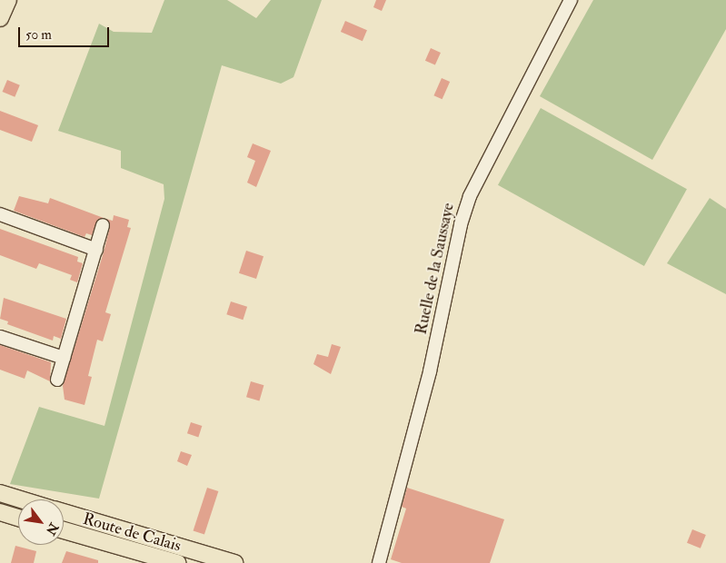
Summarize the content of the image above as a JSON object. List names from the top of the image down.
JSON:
{
  "streets": {
    "main road": ["Route de Calais"],
    "street": ["Ruelle de la Saussaye"]
  },
  "scale_bar": "50 m",
  "north": "bottom right"
}
